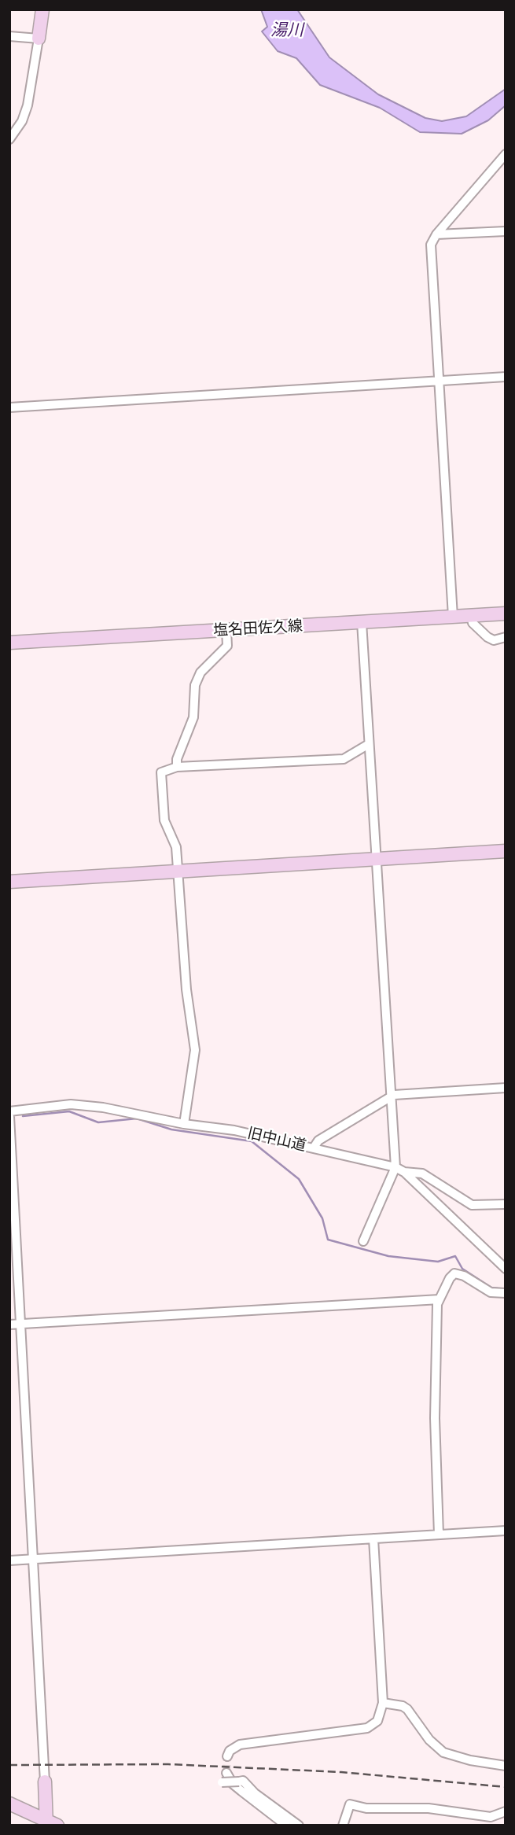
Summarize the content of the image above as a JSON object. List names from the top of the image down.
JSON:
{
  "streets": {
    "street": ["塩名田佐久線", "旧中山道"]
  },
  "water": ["湯川"]
}
